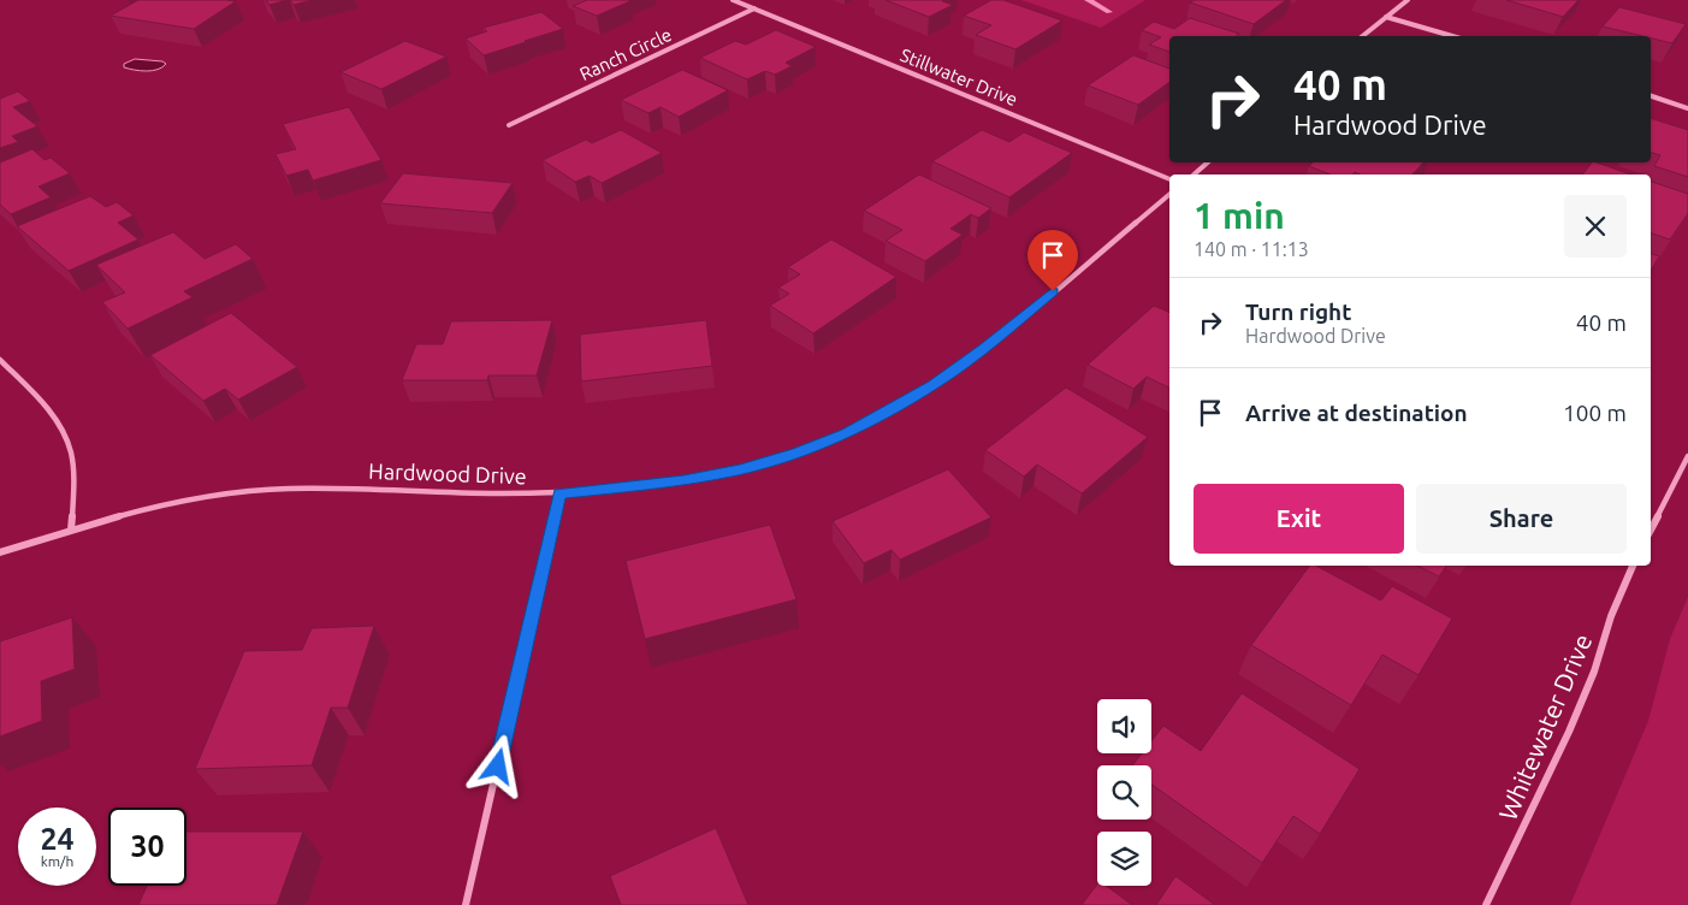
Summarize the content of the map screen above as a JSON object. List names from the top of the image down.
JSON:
{
  "streets": {
    "street": [
      "Ranch Circle",
      "Stillwater Drive",
      "Hardwood Drive",
      "Whitewater Drive"
    ]
  },
  "crossings": [
    ["Ranch Circle", "Stillwater Drive"]
  ],
  "page": {
    "turn": ["40 m", "Hardwood Drive"],
    "heading": ["1 min", "140 m · 11:13"],
    "list": [
      {
        "name": "Turn right",
        "note": "Hardwood Drive",
        "value": "40 m"
      },
      {
        "name": "Arrive at destination",
        "value": "100 m"
      }
    ],
    "buttons": ["Exit", "Share"],
    "speed": "24 km/h",
    "limit": "30"
  }
}
